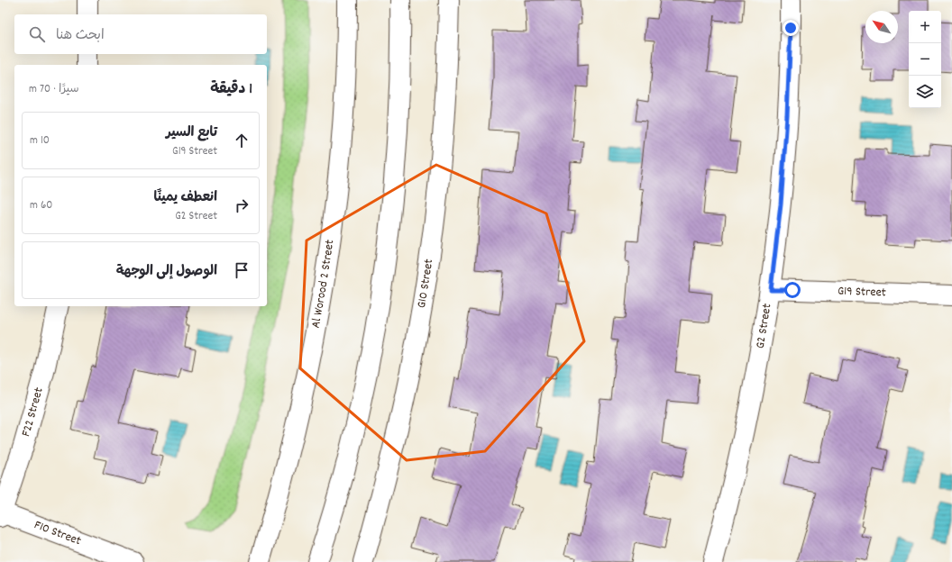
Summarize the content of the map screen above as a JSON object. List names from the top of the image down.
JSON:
{
  "streets": {
    "street": [
      "Al Worood 2 Street",
      "G10 Street",
      "G19 Street",
      "G2 Street",
      "F22 Street",
      "F10 Street"
    ]
  },
  "crossings": [
    ["G19 Street", "G2 Street"],
    ["F22 Street", "F10 Street"]
  ],
  "north": "top left",
  "page": {
    "map_buttons": ["+", "−"],
    "search": "ابحث هنا",
    "heading": ["1 دقيقة", "سيرًا · 70 m"],
    "list": [
      ["تابع السير", "G19 Street", "10 m"],
      ["انعطف يمينًا", "G2 Street", "60 m"],
      "الوصول إلى الوجهة"
    ]
  }
}
